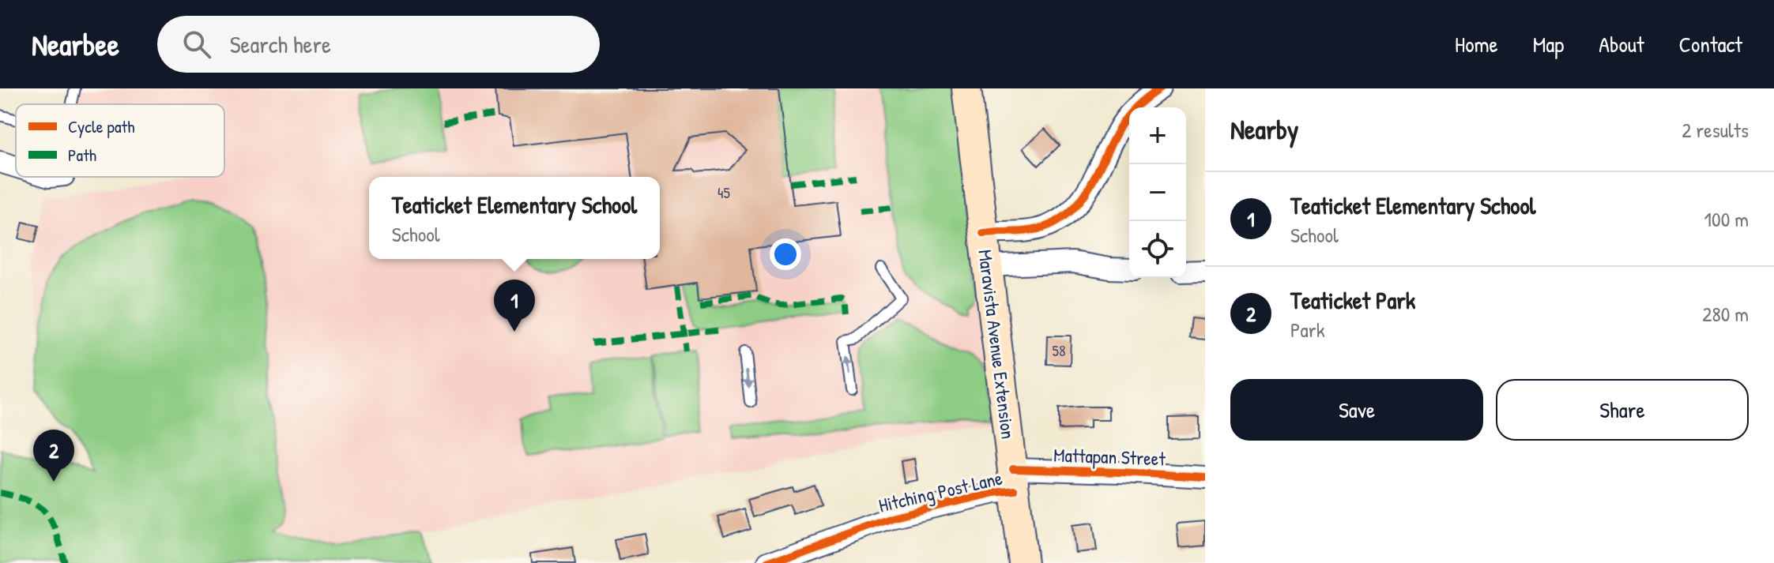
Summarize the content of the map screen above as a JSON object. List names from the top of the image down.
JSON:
{
  "streets": {
    "main road": ["Maravista Avenue Extension"],
    "street": ["Mattapan Street", "Hitching Post Lane"]
  },
  "crossings": [
    ["Maravista Avenue Extension", "Mattapan Street"],
    ["Maravista Avenue Extension", "Hitching Post Lane"],
    ["Mattapan Street", "Hitching Post Lane"]
  ],
  "house_numbers": ["45", "58"],
  "legend": ["Cycle path", "Path"],
  "page": {
    "header": "Nearbee",
    "search": "Search here",
    "nav": [
      "Home",
      "Map",
      "About",
      "Contact"
    ],
    "heading": ["Nearby", "2 results"],
    "map_buttons": ["+", "−"],
    "list": [
      {
        "mark": "1",
        "name": "Teaticket Elementary School",
        "note": "School",
        "value": "100 m"
      },
      {
        "mark": "2",
        "name": "Teaticket Park",
        "note": "Park",
        "value": "280 m"
      }
    ],
    "popup": ["Teaticket Elementary School", "School"],
    "pins": ["1", "2"],
    "buttons": ["Save", "Share"]
  }
}
